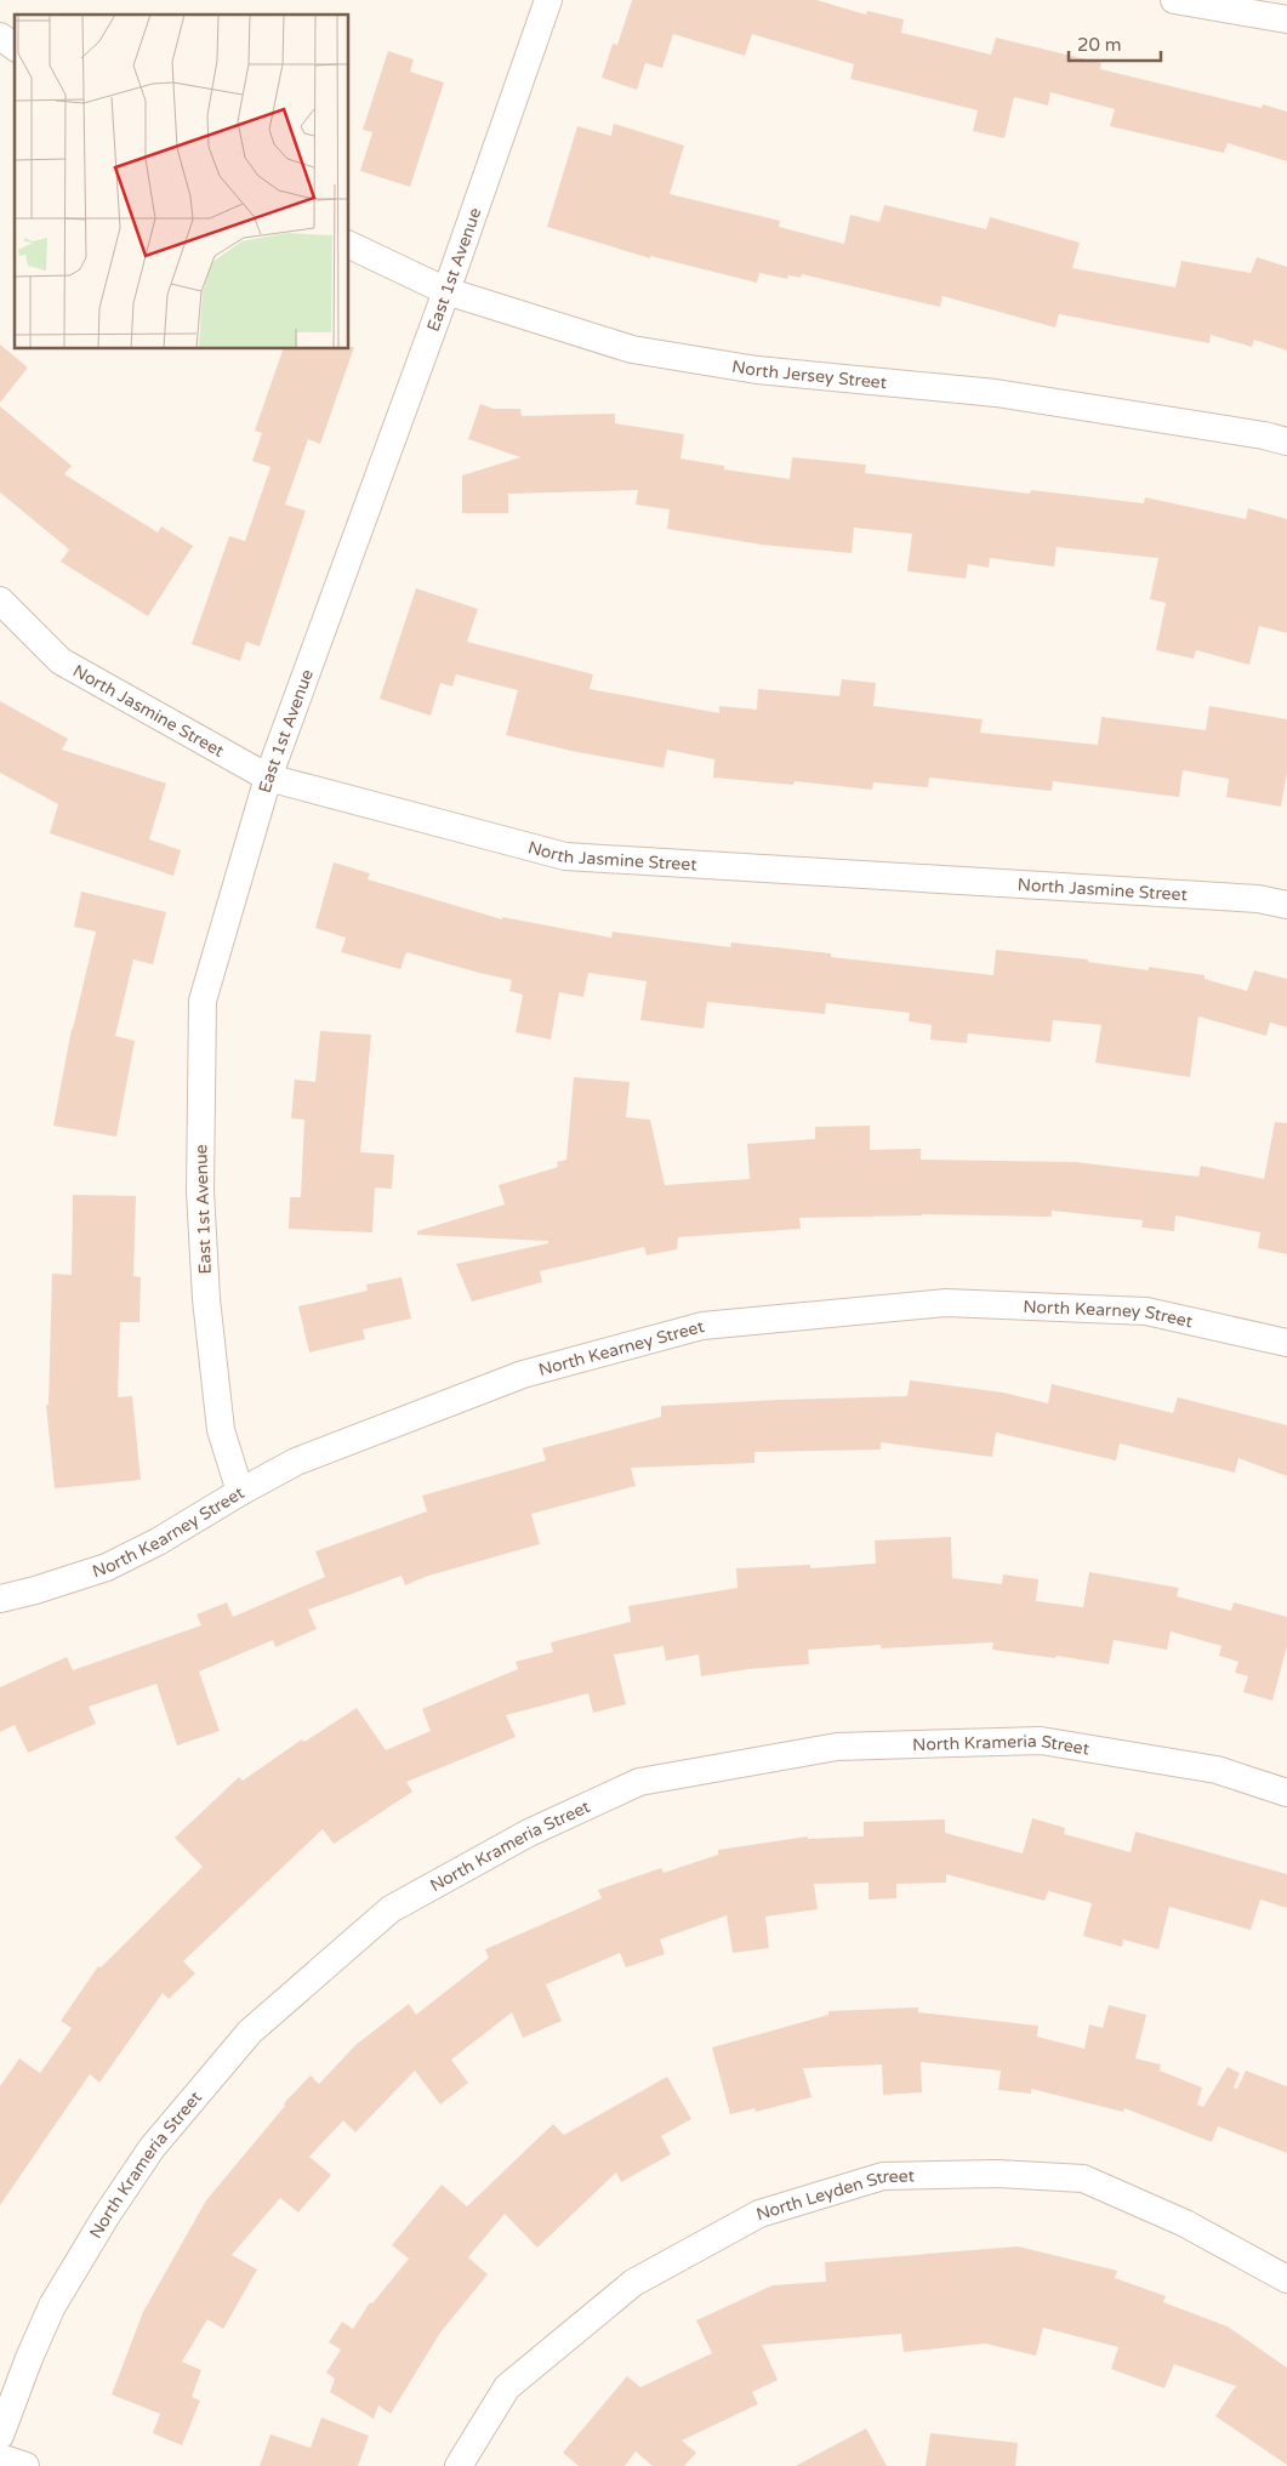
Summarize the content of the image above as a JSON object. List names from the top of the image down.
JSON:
{
  "streets": {
    "street": [
      "East 1st Avenue",
      "North Jersey Street",
      "North Jasmine Street",
      "North Kearney Street",
      "North Krameria Street",
      "North Leyden Street"
    ]
  },
  "crossings": [
    ["East 1st Avenue", "North Jersey Street"],
    ["East 1st Avenue", "North Jasmine Street"],
    ["East 1st Avenue", "North Kearney Street"]
  ],
  "scale_bar": "20 m"
}
